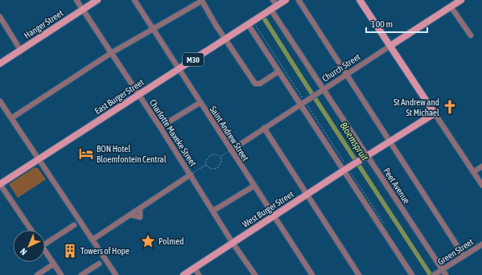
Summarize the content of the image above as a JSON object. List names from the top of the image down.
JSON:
{
  "streets": {
    "main road": [
      "Hanger Street",
      "M30",
      "Church Street",
      "East Burger Street",
      "West Burger Street"
    ],
    "street": [
      "Charlotte Maxeke Street",
      "Saint Andrew Street",
      "Peet Avenue",
      "Green Street"
    ]
  },
  "crossings": [
    ["Hanger Street", "Charlotte Maxeke Street"],
    ["M30", "East Burger Street"],
    ["M30", "Peet Avenue"],
    ["Church Street", "Saint Andrew Street"],
    ["Church Street", "Peet Avenue"],
    ["East Burger Street", "Charlotte Maxeke Street"],
    ["East Burger Street", "Saint Andrew Street"],
    ["Charlotte Maxeke Street", "West Burger Street"],
    ["Saint Andrew Street", "West Burger Street"],
    ["Peet Avenue", "West Burger Street"],
    ["Peet Avenue", "Green Street"]
  ],
  "water": ["Bloemspruit"],
  "places": {
    "church": ["St Andrew and St Michael"],
    "hotel": ["BON Hotel Bloemfontein Central"],
    "place": ["Polmed"],
    "building": ["Towers of Hope"]
  },
  "scale_bar": "100 m",
  "north": "bottom left"
}
